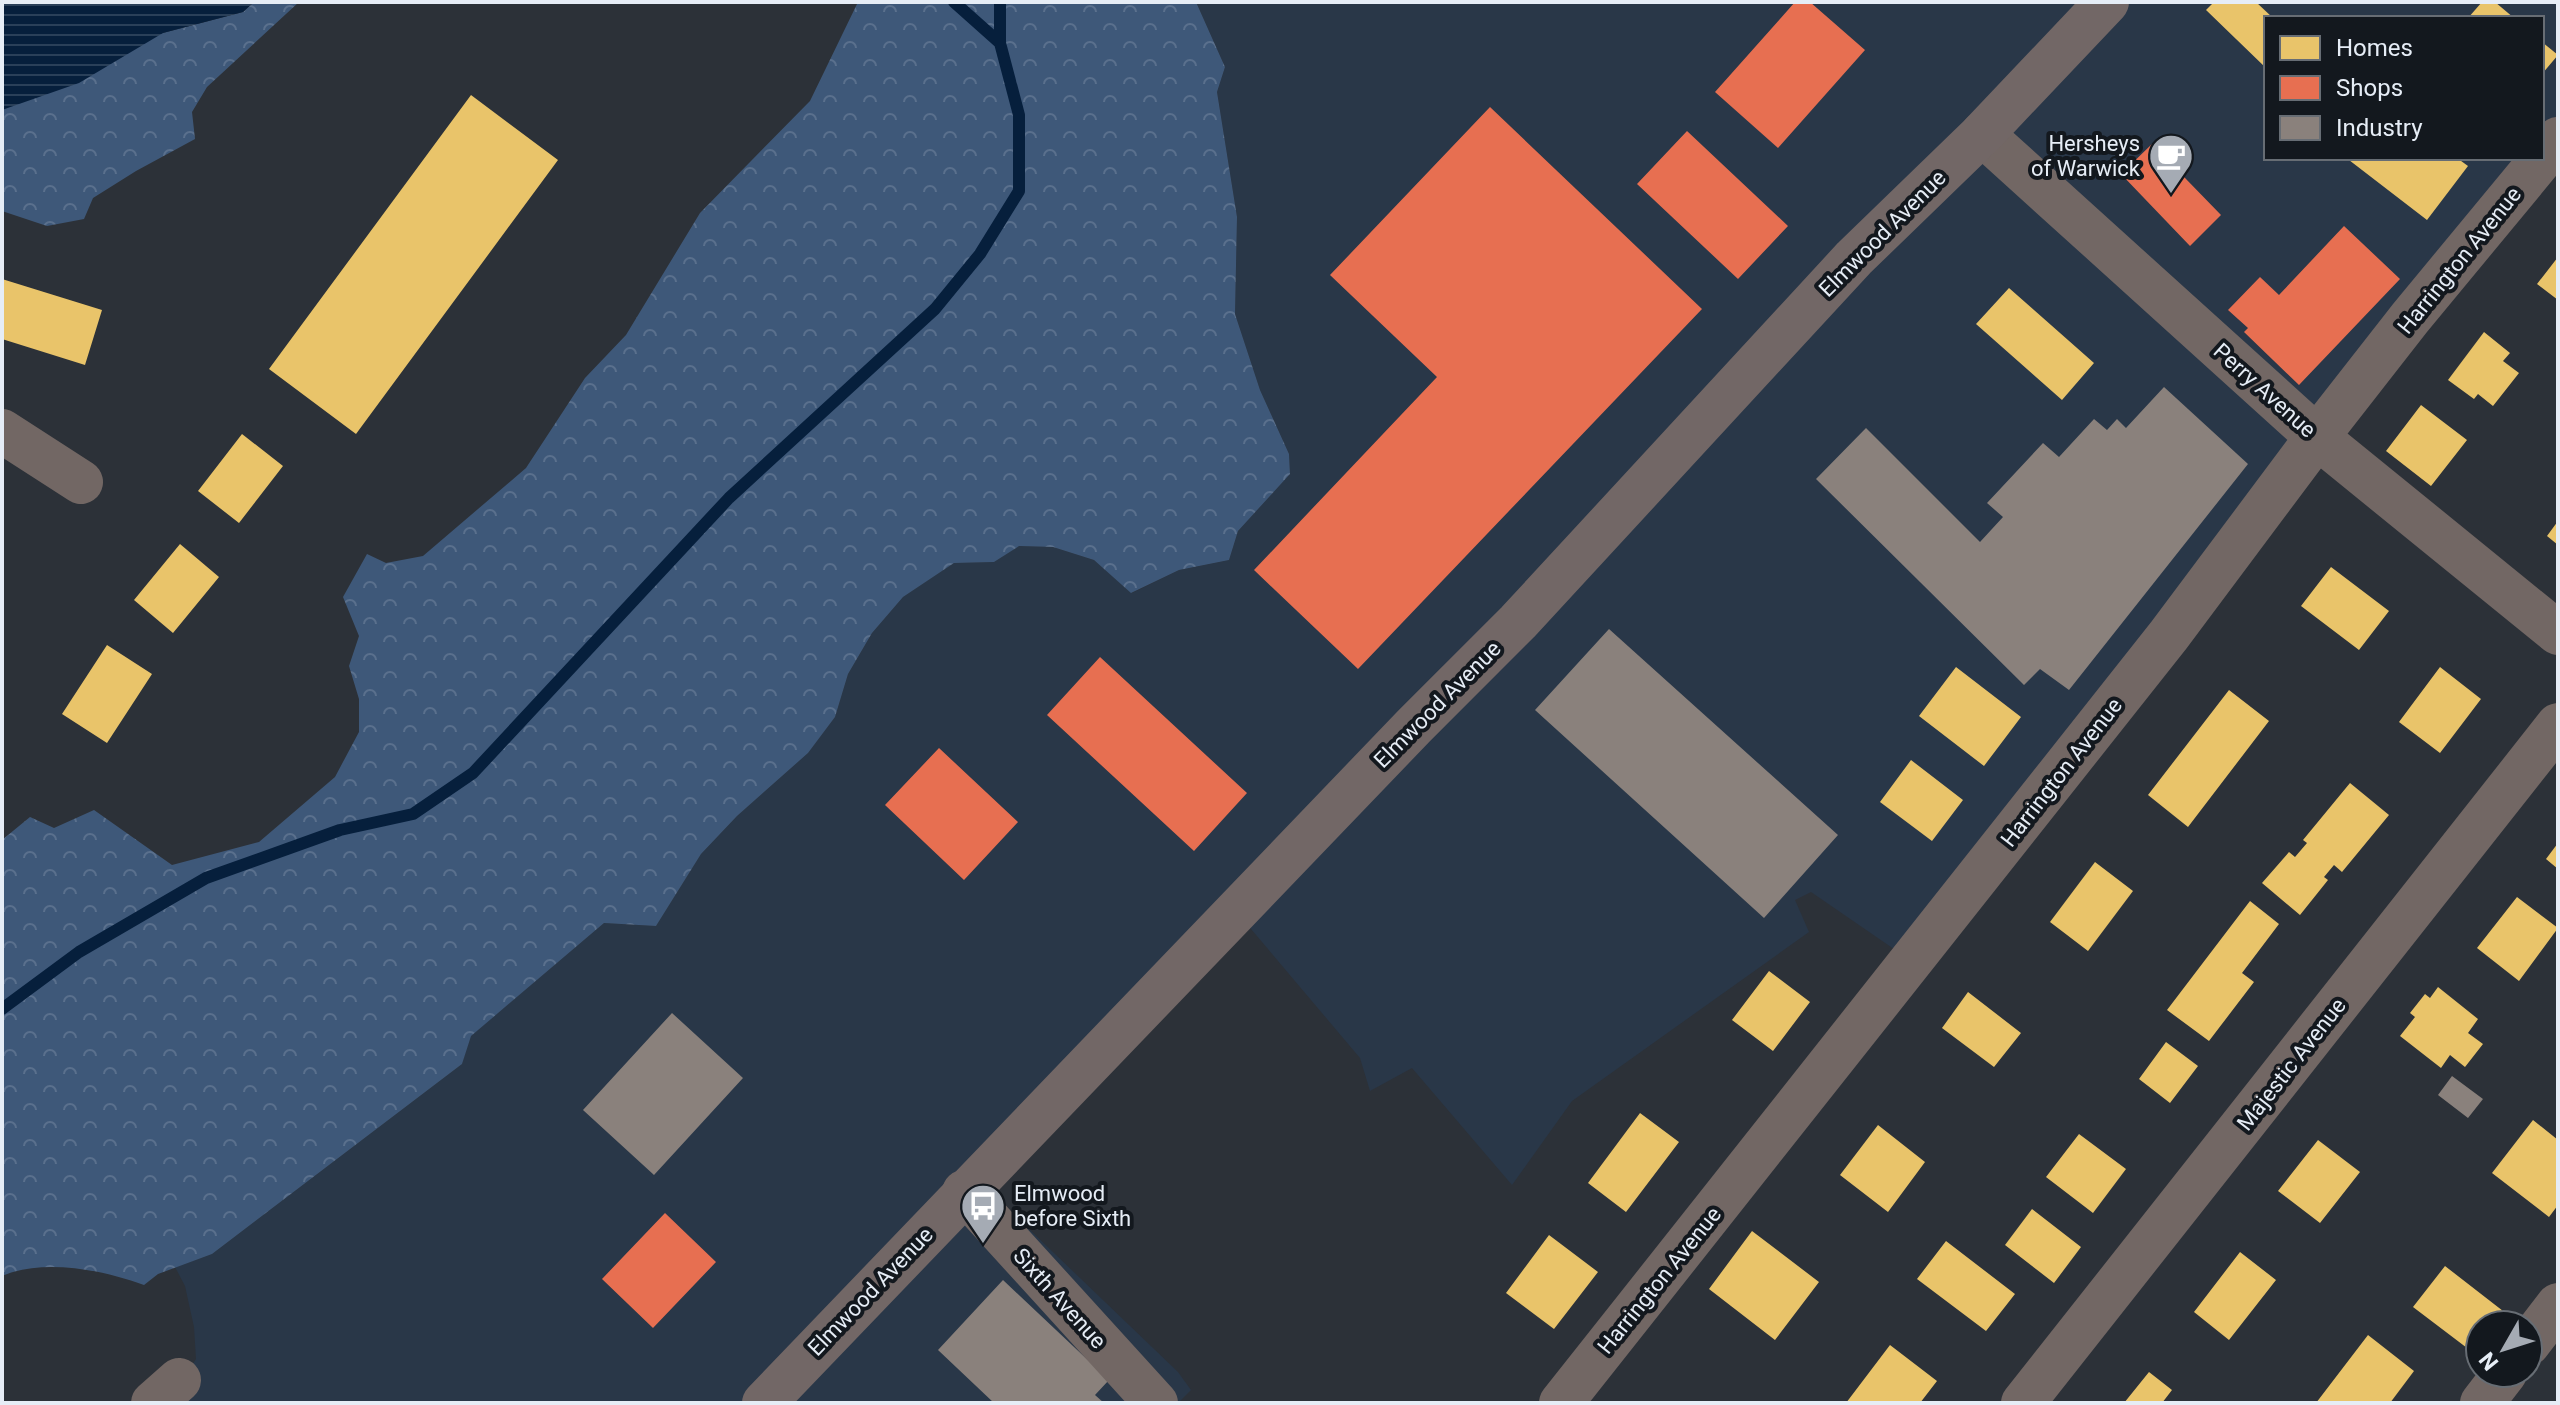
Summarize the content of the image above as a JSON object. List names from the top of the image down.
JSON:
{
  "streets": {
    "main road": ["Elmwood Avenue"],
    "street": [
      "Harrington Avenue",
      "Perry Avenue",
      "Majestic Avenue",
      "Sixth Avenue"
    ]
  },
  "crossings": [
    ["Elmwood Avenue", "Perry Avenue"],
    ["Elmwood Avenue", "Sixth Avenue"],
    ["Harrington Avenue", "Perry Avenue"]
  ],
  "places": {
    "cafe": ["Hersheys of Warwick"],
    "bus stop": ["Elmwood before Sixth"]
  },
  "legend": ["Homes", "Shops", "Industry"],
  "north": "bottom left"
}
